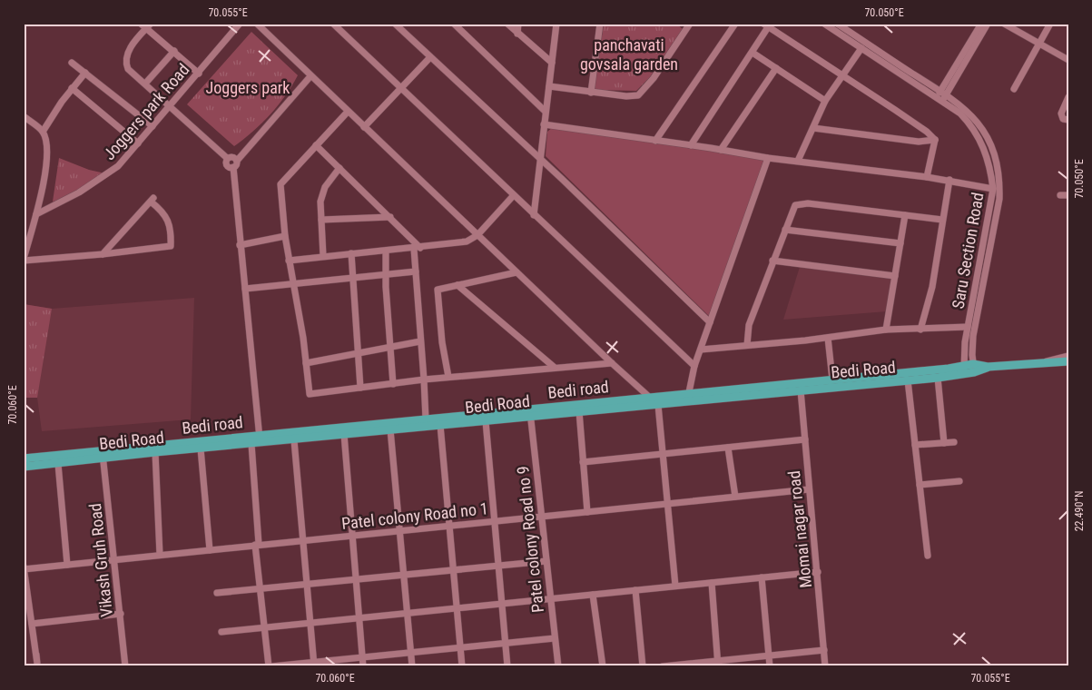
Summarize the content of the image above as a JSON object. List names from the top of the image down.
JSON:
{
  "streets": {
    "main road": ["Bedi Road", "Bedi road"],
    "street": [
      "Joggers park Road",
      "Saru Section Road",
      "Patel colony Road no 1",
      "Momai nagar road",
      "Patel colony Road no 9",
      "Vikash Gruh Road"
    ]
  },
  "crossings": [
    ["Saru Section Road", "Bedi Road"],
    ["Saru Section Road", "Bedi road"],
    ["Bedi Road", "Bedi road"],
    ["Bedi Road", "Momai nagar road"],
    ["Bedi Road", "Patel colony Road no 9"],
    ["Bedi Road", "Vikash Gruh Road"],
    ["Bedi road", "Patel colony Road no 9"],
    ["Bedi road", "Vikash Gruh Road"],
    ["Patel colony Road no 1", "Momai nagar road"],
    ["Patel colony Road no 1", "Patel colony Road no 9"],
    ["Patel colony Road no 1", "Vikash Gruh Road"]
  ],
  "parks": ["panchavati govsala garden", "Joggers park"],
  "coordinates": [
    "70.055°E",
    "70.050°E",
    "70.060°E",
    "22.490°N"
  ]
}
